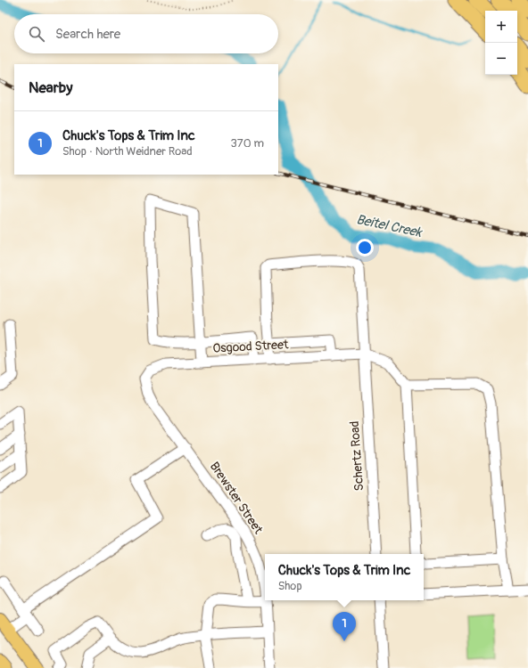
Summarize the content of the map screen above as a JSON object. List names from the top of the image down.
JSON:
{
  "streets": {
    "street": ["Osgood Street", "Schertz Road", "Brewster Street"]
  },
  "crossings": [
    ["Osgood Street", "Schertz Road"],
    ["Osgood Street", "Brewster Street"]
  ],
  "water": ["Beitel Creek"],
  "page": {
    "map_buttons": ["+", "−"],
    "search": "Search here",
    "heading": "Nearby",
    "list": [
      {
        "mark": "1",
        "name": "Chuck's Tops & Trim Inc",
        "note": "Shop · North Weidner Road",
        "value": "370 m"
      }
    ],
    "popup": ["Chuck's Tops & Trim Inc", "Shop"],
    "pins": "1"
  }
}
